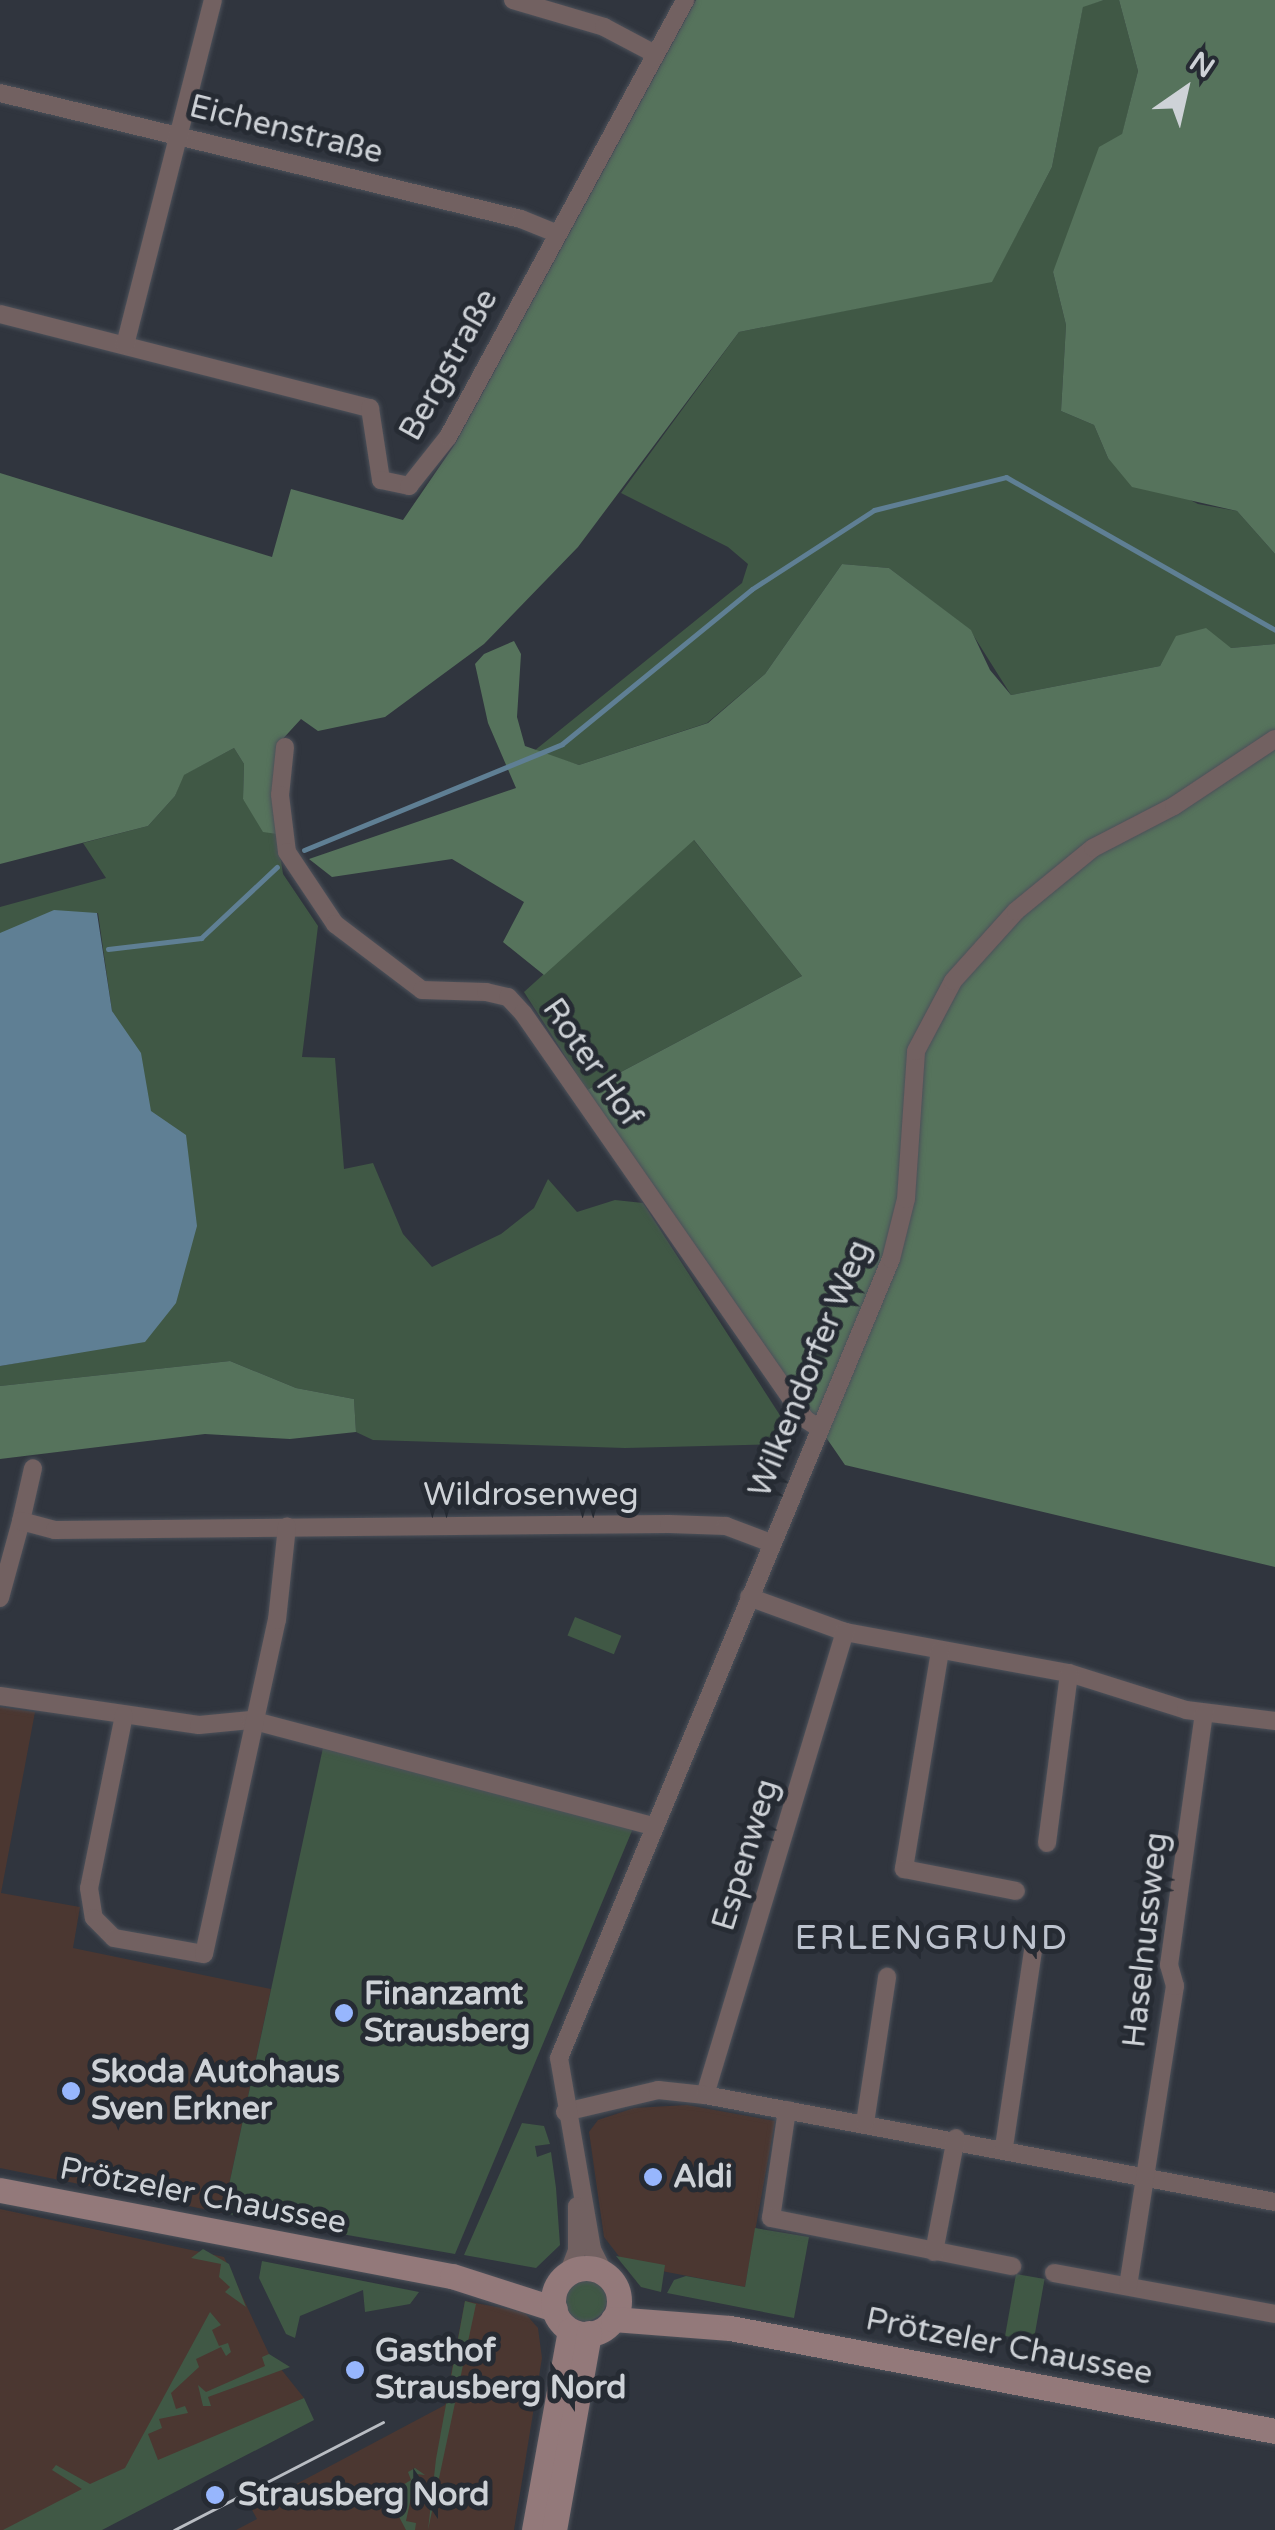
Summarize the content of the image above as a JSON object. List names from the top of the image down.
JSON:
{
  "streets": {
    "main road": ["Prötzeler Chaussee"],
    "street": [
      "Eichenstraße",
      "Bergstraße",
      "Roter Hof",
      "Wilkendorfer Weg",
      "Wildrosenweg",
      "Espenweg",
      "Haselnussweg"
    ]
  },
  "crossings": [
    ["Eichenstraße", "Bergstraße"],
    ["Roter Hof", "Wilkendorfer Weg"],
    ["Wilkendorfer Weg", "Wildrosenweg"],
    ["Wilkendorfer Weg", "Prötzeler Chaussee"]
  ],
  "districts": ["ERLENGRUND"],
  "places": [
    "Finanzamt Strausberg",
    "Skoda Autohaus Sven Erkner",
    "Aldi",
    "Gasthof Strausberg Nord",
    "Strausberg Nord"
  ],
  "north": "top right"
}
